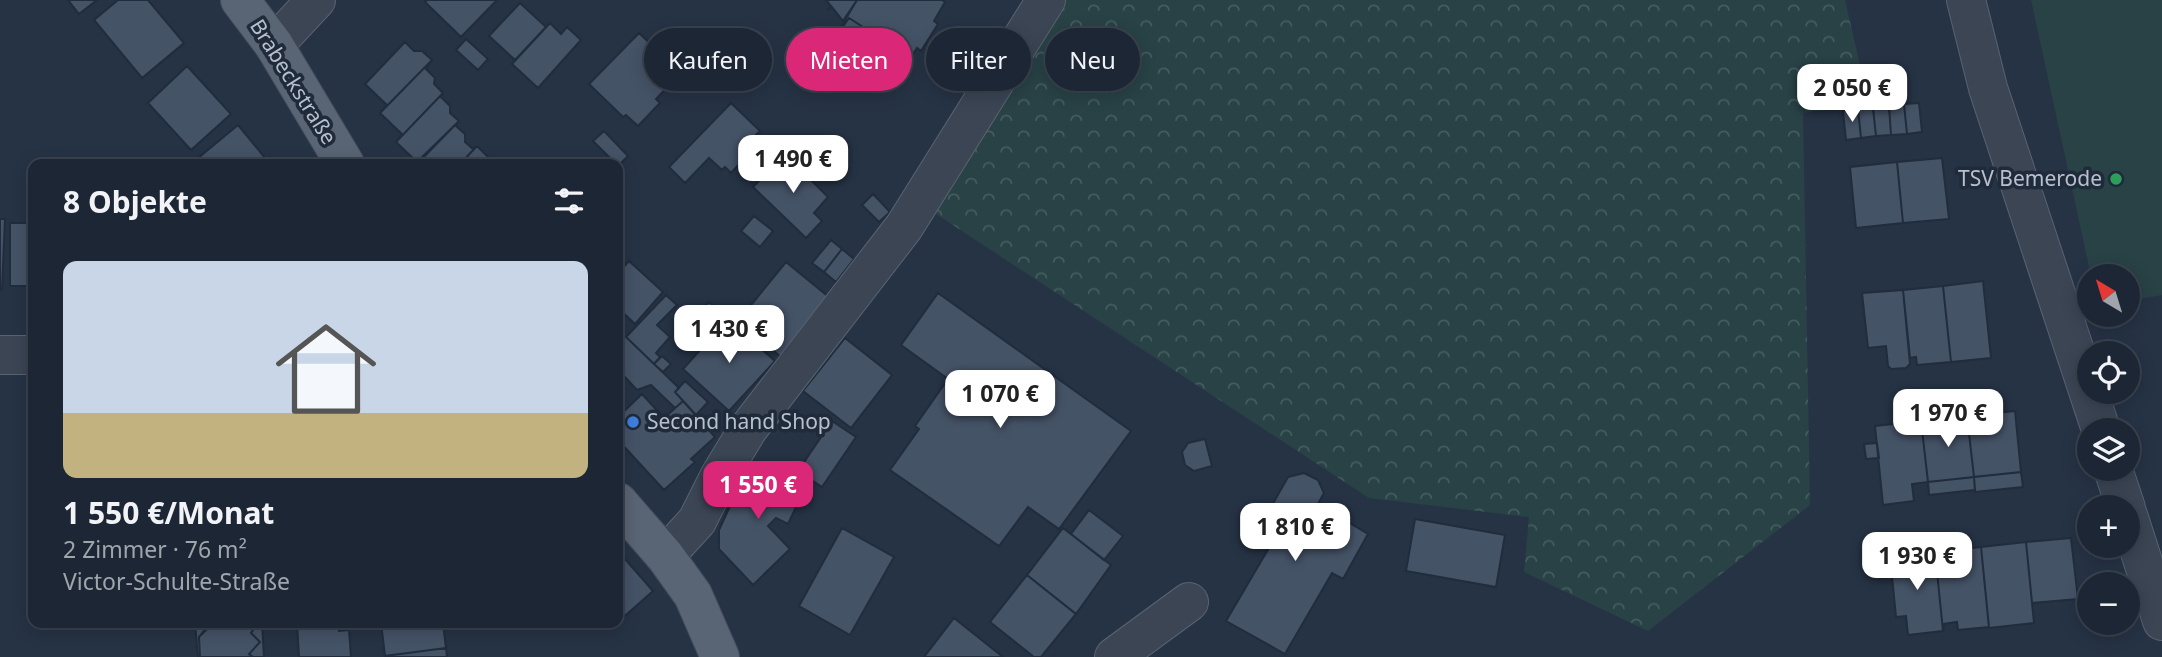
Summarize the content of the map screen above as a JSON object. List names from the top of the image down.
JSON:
{
  "streets": {
    "main road": ["Brabeckstraße"]
  },
  "places": ["TSV Bemerode", "Second hand Shop"],
  "north": "top left",
  "page": {
    "chip": [
      "Kaufen",
      "Mieten",
      "Filter",
      "Neu"
    ],
    "price": [
      "2 050 €",
      "1 490 €",
      "1 430 €",
      "1 070 €",
      "1 970 €",
      "1 550 €",
      "1 810 €",
      "1 930 €"
    ],
    "heading": "8 Objekte",
    "list": [
      {
        "name": "1 550 €/Monat",
        "note": "2 Zimmer · 76 m² · Victor-Schulte-Straße"
      }
    ],
    "map_buttons": ["+", "−"]
  }
}
